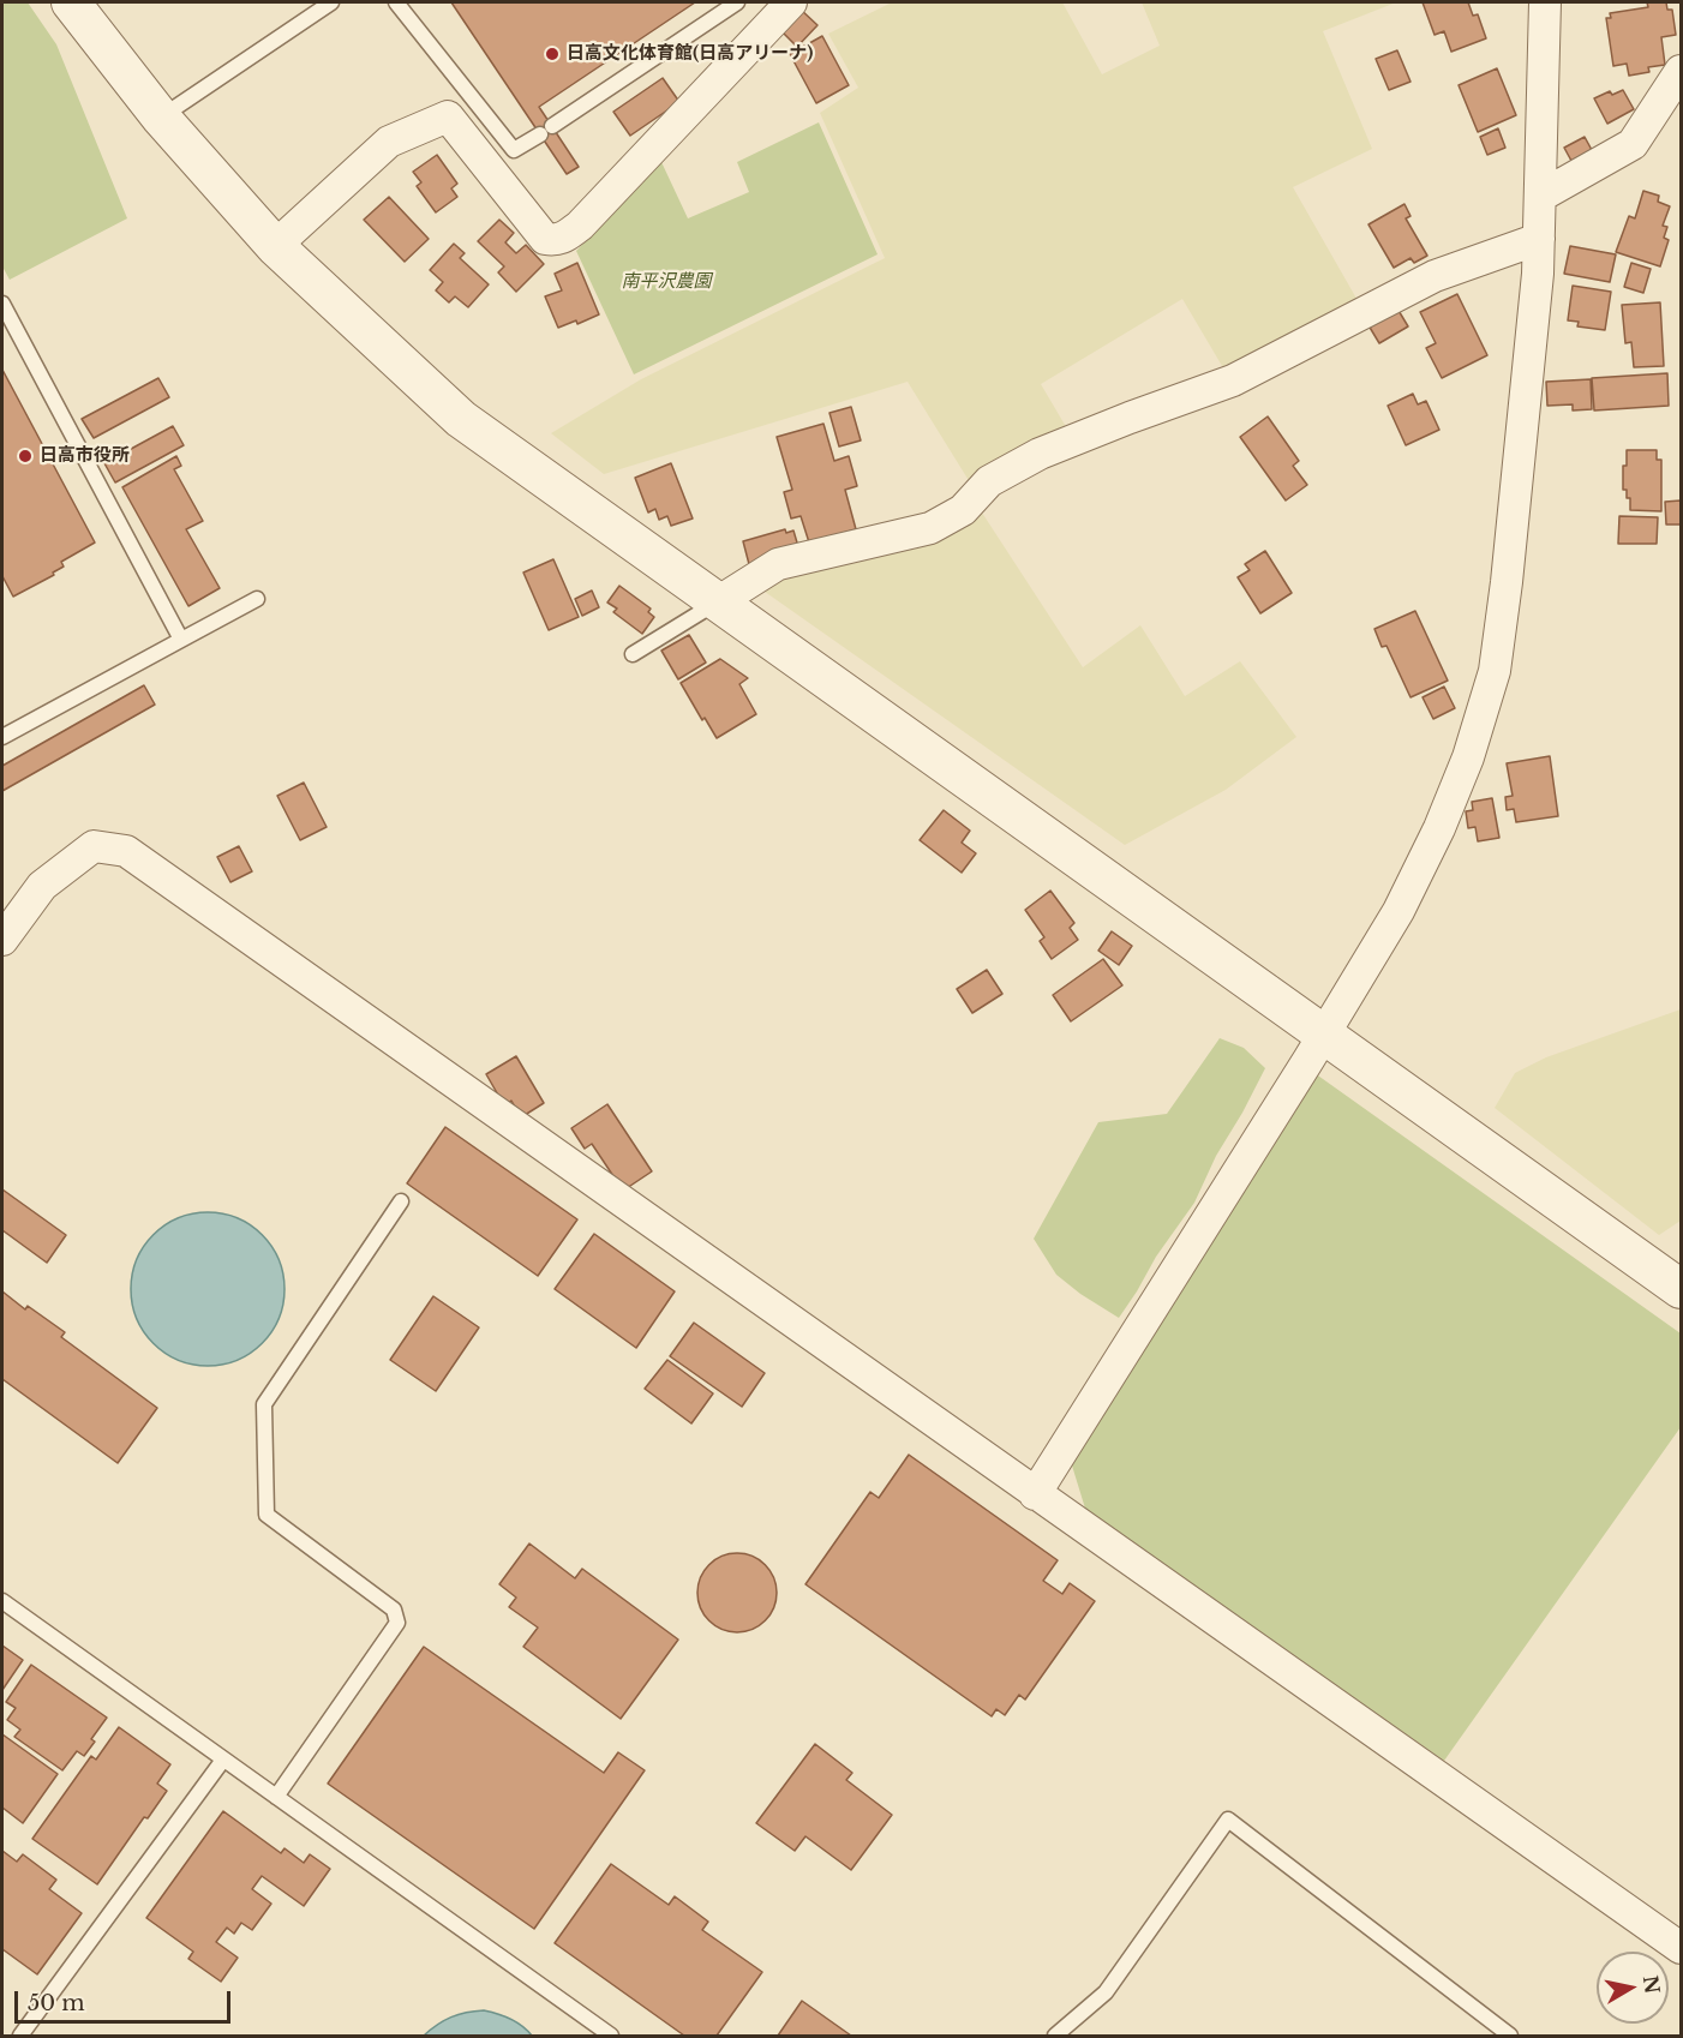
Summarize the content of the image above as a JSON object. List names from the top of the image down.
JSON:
{
  "parks": ["南平沢農園"],
  "places": ["日高文化体育館(日高アリーナ)", "日高市役所"],
  "scale_bar": "50 m",
  "north": "right"
}
